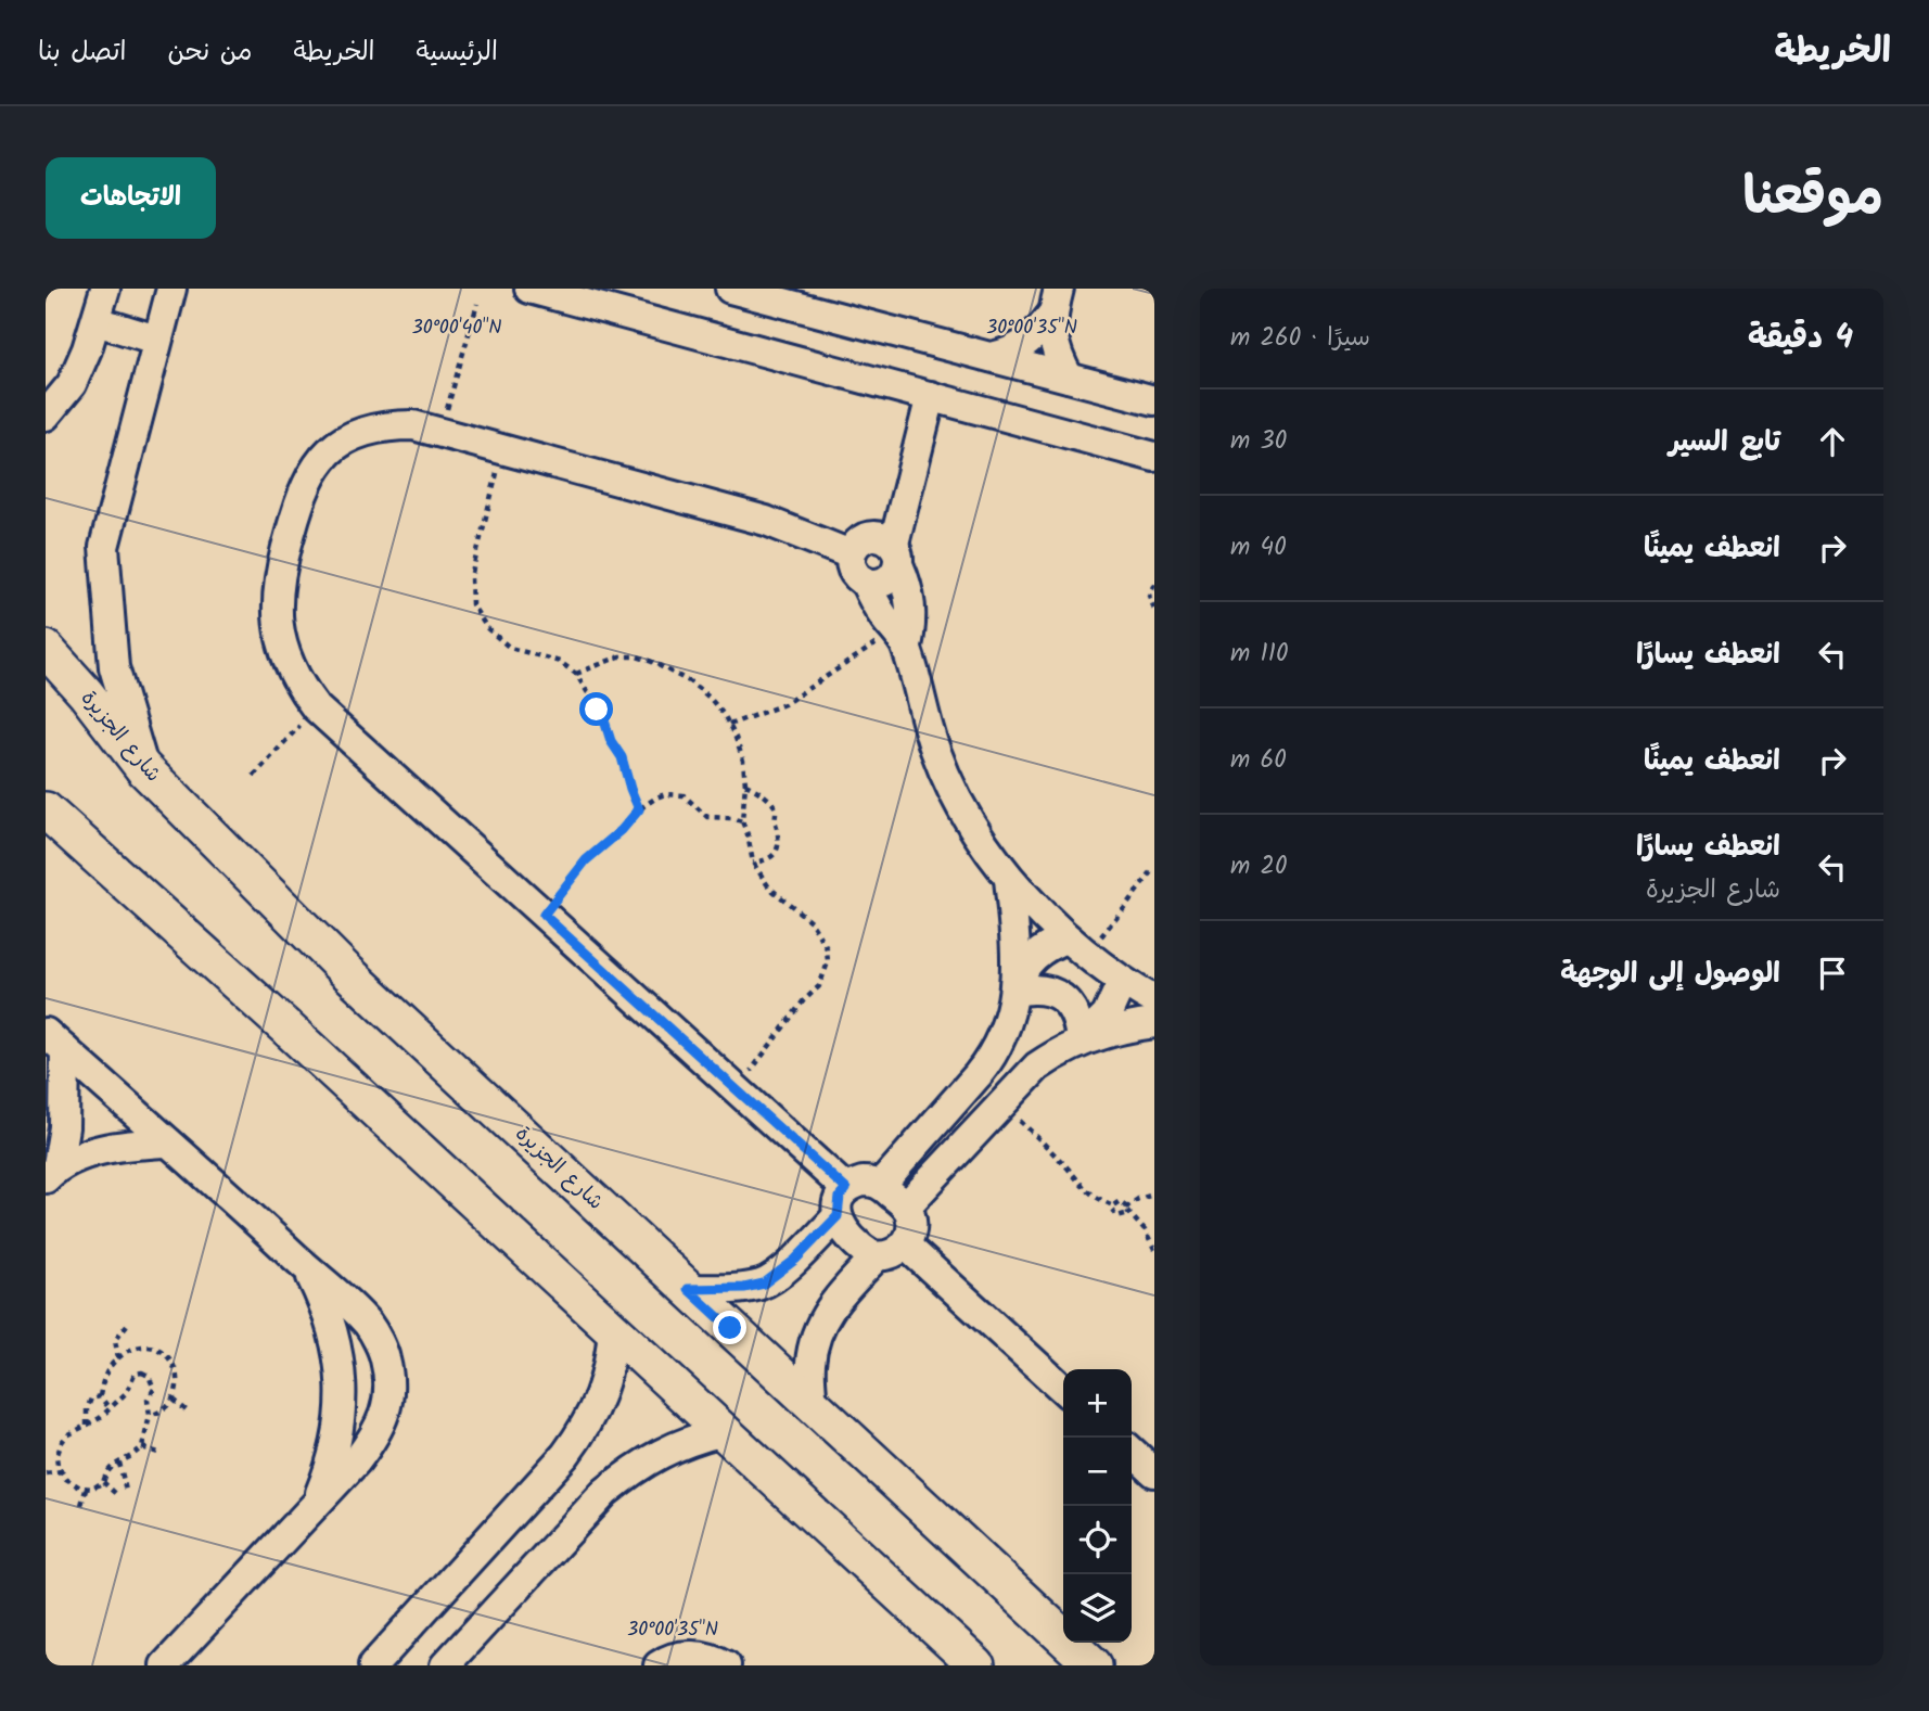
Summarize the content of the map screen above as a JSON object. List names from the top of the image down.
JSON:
{
  "streets": {
    "main road": ["شارع الجزيرة"]
  },
  "page": {
    "header": "الخريطة",
    "nav": [
      "الرئيسية",
      "الخريطة",
      "من نحن",
      "اتصل بنا"
    ],
    "title": "موقعنا",
    "buttons": "الاتجاهات",
    "heading": ["4 دقيقة", "سيرًا · 260 m"],
    "list": [
      ["تابع السير", "30 m"],
      ["انعطف يمينًا", "40 m"],
      ["انعطف يسارًا", "110 m"],
      ["انعطف يمينًا", "60 m"],
      ["انعطف يسارًا", "شارع الجزيرة", "20 m"],
      "الوصول إلى الوجهة"
    ],
    "map_buttons": ["+", "−"]
  },
  "coordinates": ["30°00'40\"N", "30°00'35\"N"]
}
